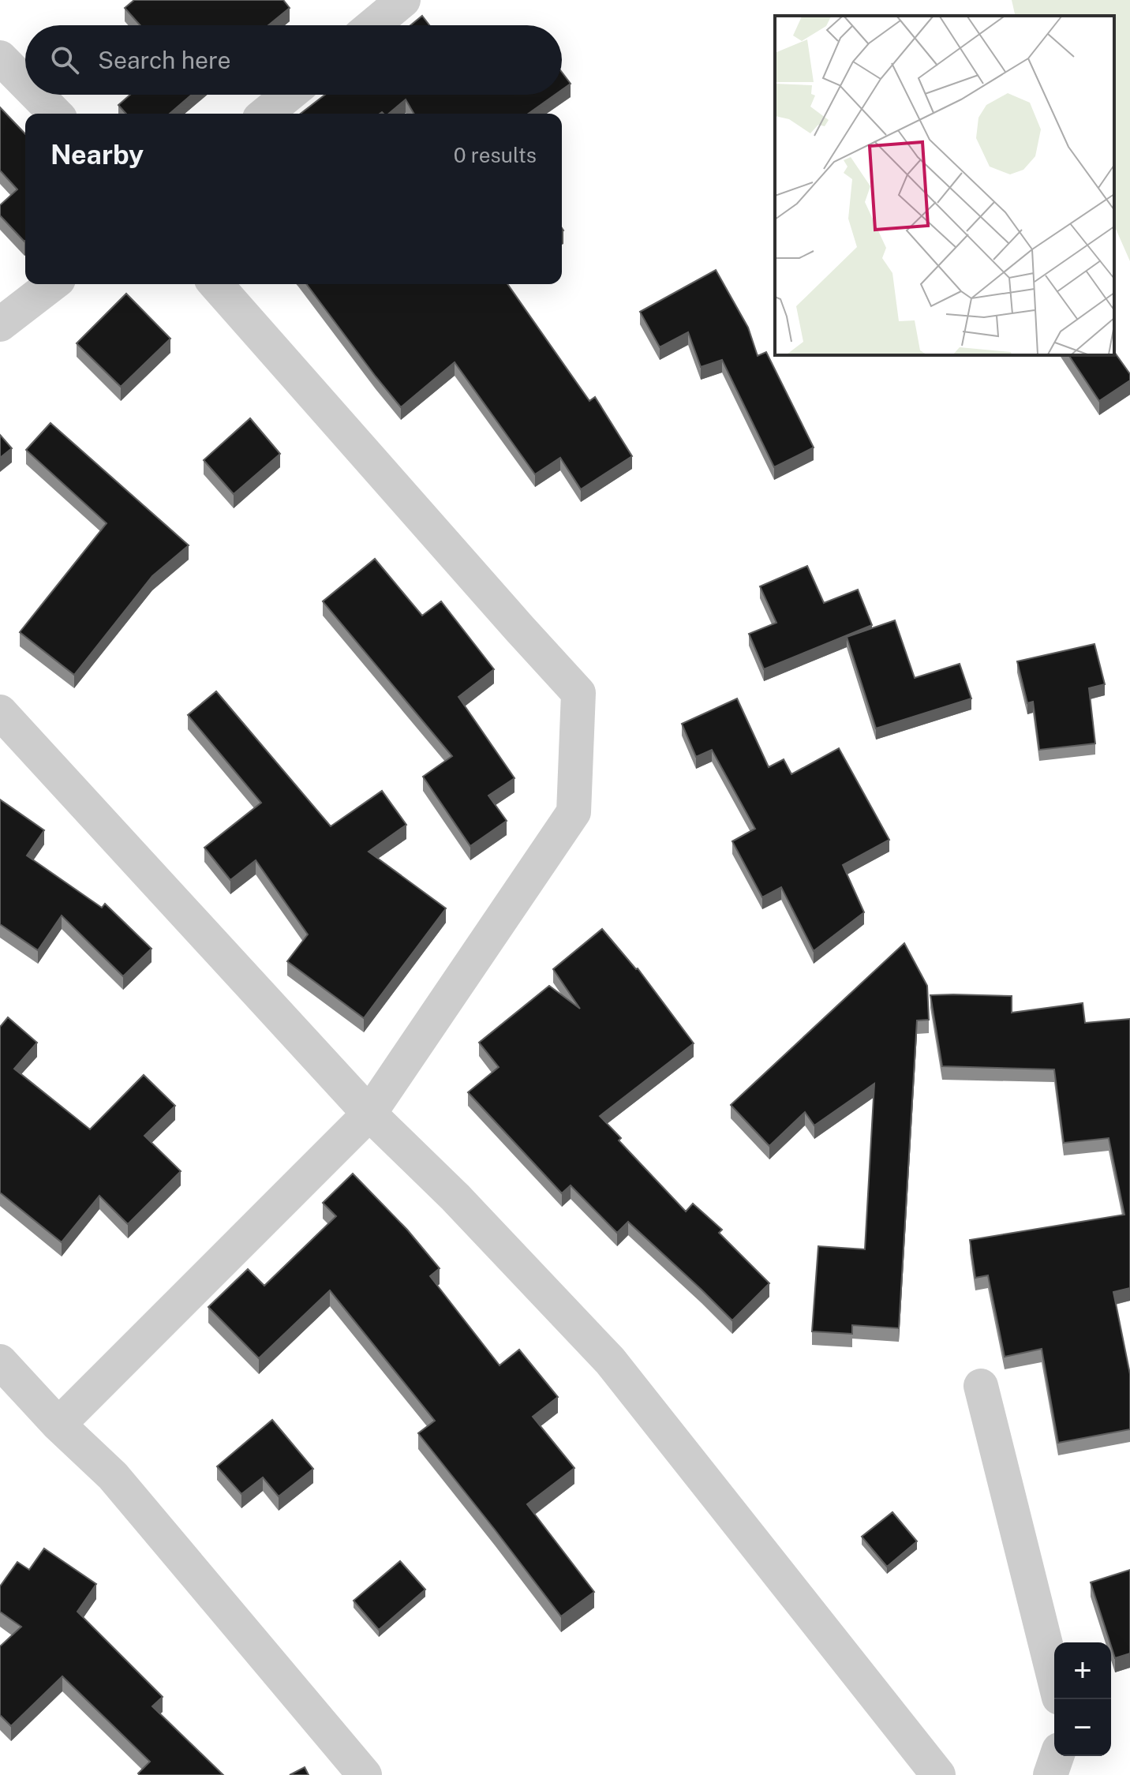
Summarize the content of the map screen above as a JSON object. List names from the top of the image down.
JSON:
{
  "page": {
    "search": "Search here",
    "heading": ["Nearby", "0 results"],
    "map_buttons": ["+", "−"]
  }
}
